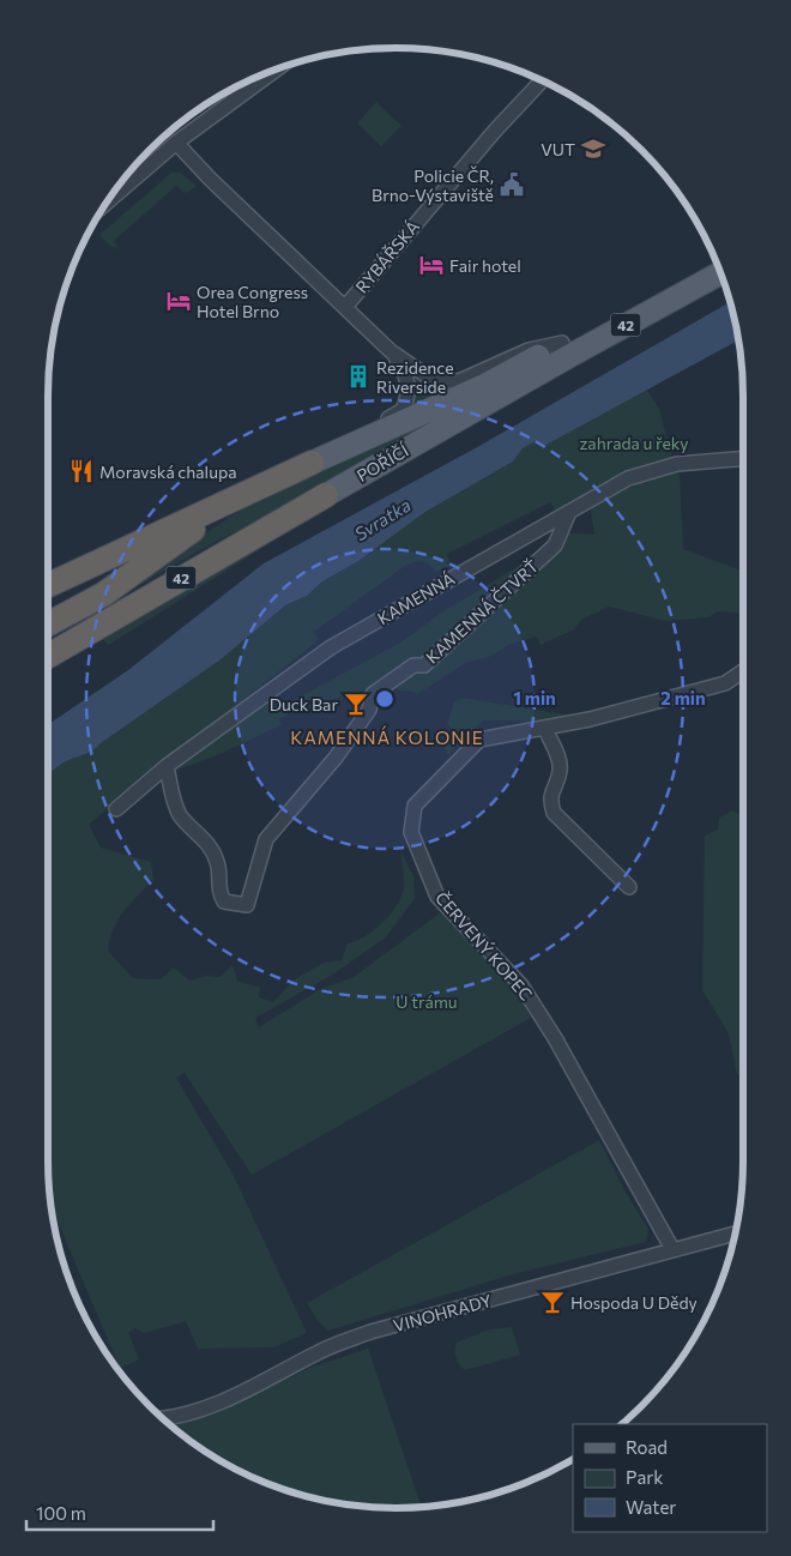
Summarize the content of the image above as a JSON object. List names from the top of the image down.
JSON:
{
  "streets": {
    "highway": ["42", "POŘÍČÍ"],
    "street": [
      "RYBÁŘSKÁ",
      "KAMENNÁ",
      "KAMENNÁ ČTVRŤ",
      "ČERVENÝ KOPEC",
      "VINOHRADY"
    ]
  },
  "crossings": [
    ["RYBÁŘSKÁ", "POŘÍČÍ"],
    ["42", "POŘÍČÍ"],
    ["KAMENNÁ", "KAMENNÁ ČTVRŤ"],
    ["ČERVENÝ KOPEC", "VINOHRADY"]
  ],
  "districts": ["KAMENNÁ KOLONIE"],
  "water": ["Svratka"],
  "parks": ["zahrada u řeky", "U trámu"],
  "places": {
    "school or university": ["VUT"],
    "public building": ["Policie ČR, Brno-Výstaviště"],
    "hotel": ["Fair hotel", "Orea Congress Hotel Brno"],
    "building": ["Rezidence Riverside"],
    "restaurant": ["Moravská chalupa"],
    "bar": ["Duck Bar", "Hospoda U Dědy"]
  },
  "legend": ["Road", "Park", "Water"],
  "scale_bar": "100 m",
  "rings": ["1 min", "2 min"]
}
